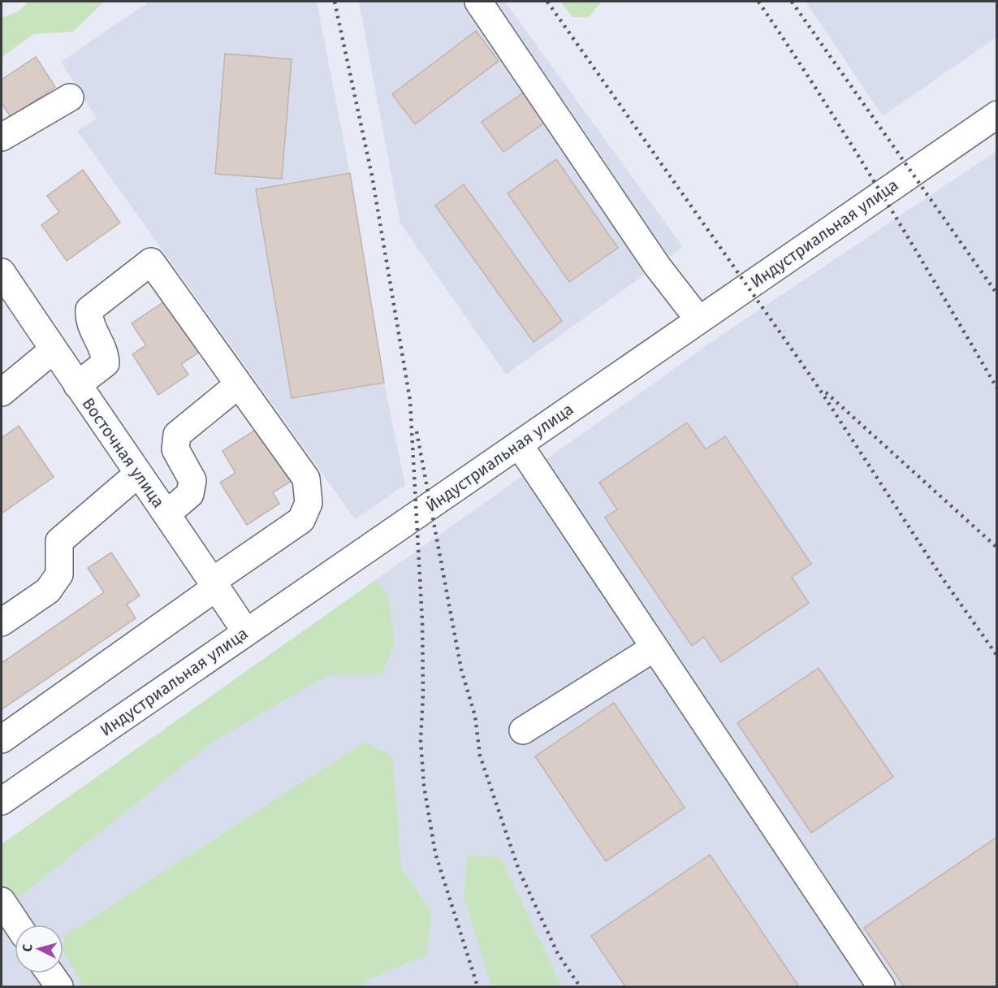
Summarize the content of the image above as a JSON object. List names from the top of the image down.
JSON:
{
  "streets": {
    "street": ["Индустриальная улица", "Восточная улица"]
  },
  "crossings": [
    ["Индустриальная улица", "Восточная улица"]
  ],
  "north": "left"
}
